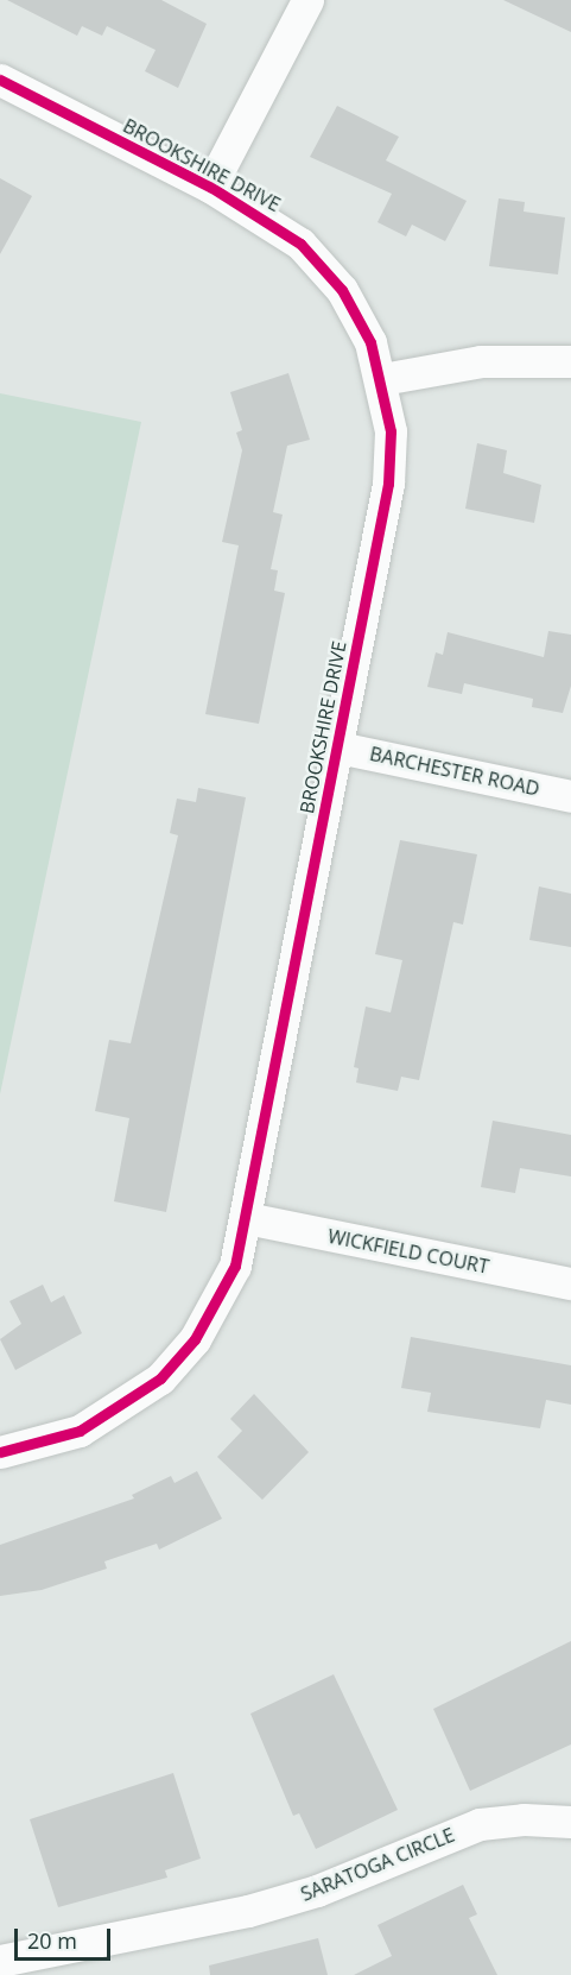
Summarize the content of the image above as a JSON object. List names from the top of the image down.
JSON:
{
  "streets": {
    "street": [
      "BROOKSHIRE DRIVE",
      "BARCHESTER ROAD",
      "WICKFIELD COURT",
      "SARATOGA CIRCLE"
    ]
  },
  "crossings": [
    ["BROOKSHIRE DRIVE", "BARCHESTER ROAD"],
    ["BROOKSHIRE DRIVE", "WICKFIELD COURT"]
  ],
  "scale_bar": "20 m"
}
